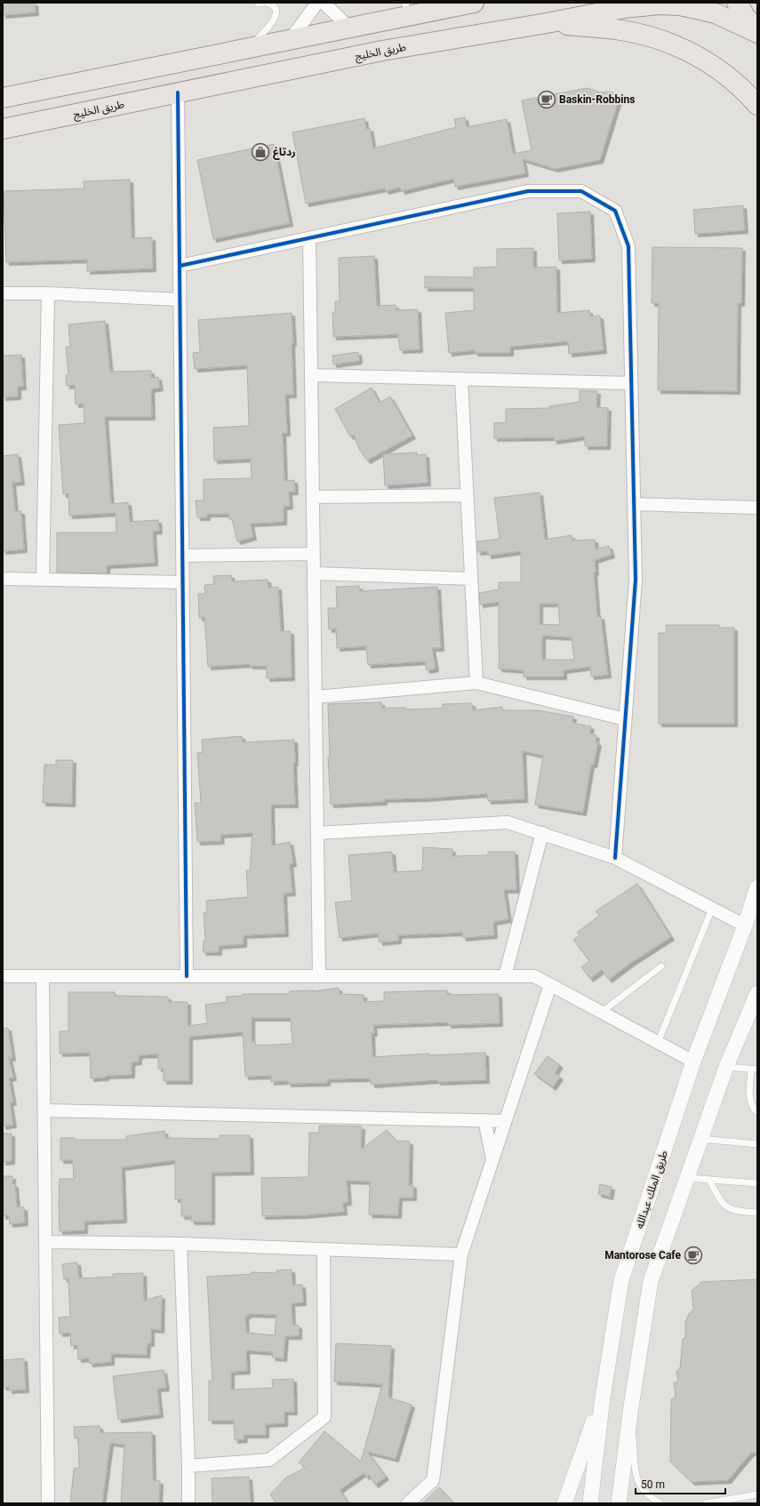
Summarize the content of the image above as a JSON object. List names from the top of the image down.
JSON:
{
  "streets": {
    "main road": ["طريق الخليج"],
    "street": ["طريق الملك عبدالله"]
  },
  "places": {
    "cafe": ["Baskin-Robbins", "Mantorose Cafe"],
    "shop": ["ردتاغ"]
  },
  "scale_bar": "50 m"
}
